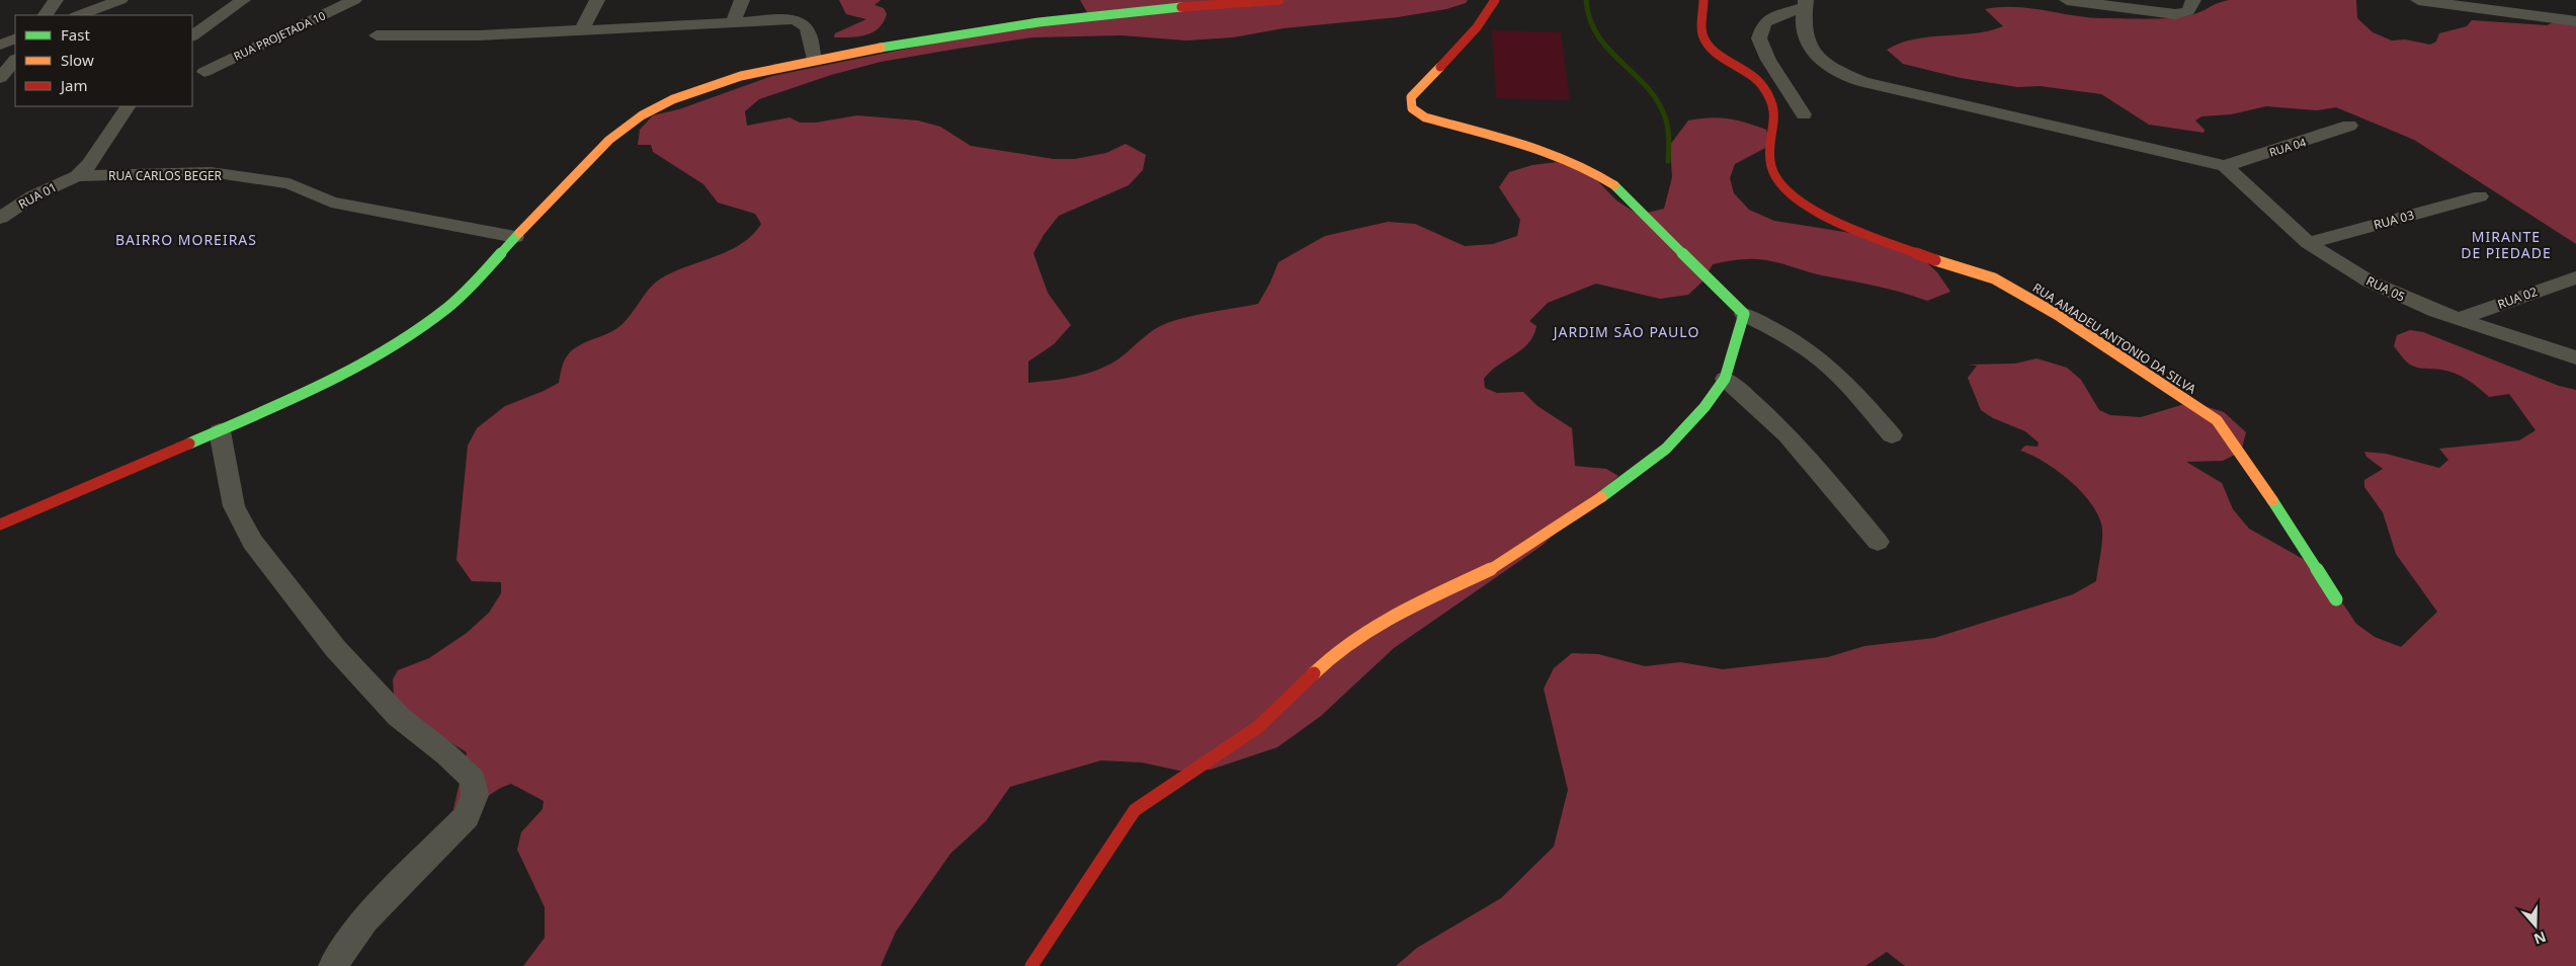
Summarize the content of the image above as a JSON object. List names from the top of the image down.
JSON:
{
  "streets": {
    "street": [
      "RUA PROJETADA 10",
      "RUA 04",
      "RUA CARLOS BEGER",
      "RUA 01",
      "RUA 03",
      "RUA 05",
      "RUA 02",
      "RUA AMADEU ANTONIO DA SILVA"
    ]
  },
  "crossings": [
    ["RUA 04", "RUA 05"],
    ["RUA CARLOS BEGER", "RUA 01"],
    ["RUA 03", "RUA 05"],
    ["RUA 05", "RUA 02"]
  ],
  "districts": ["MIRANTE DE PIEDADE", "BAIRRO MOREIRAS", "JARDIM SÃO PAULO"],
  "legend": ["Fast", "Slow", "Jam"],
  "north": "bottom"
}
